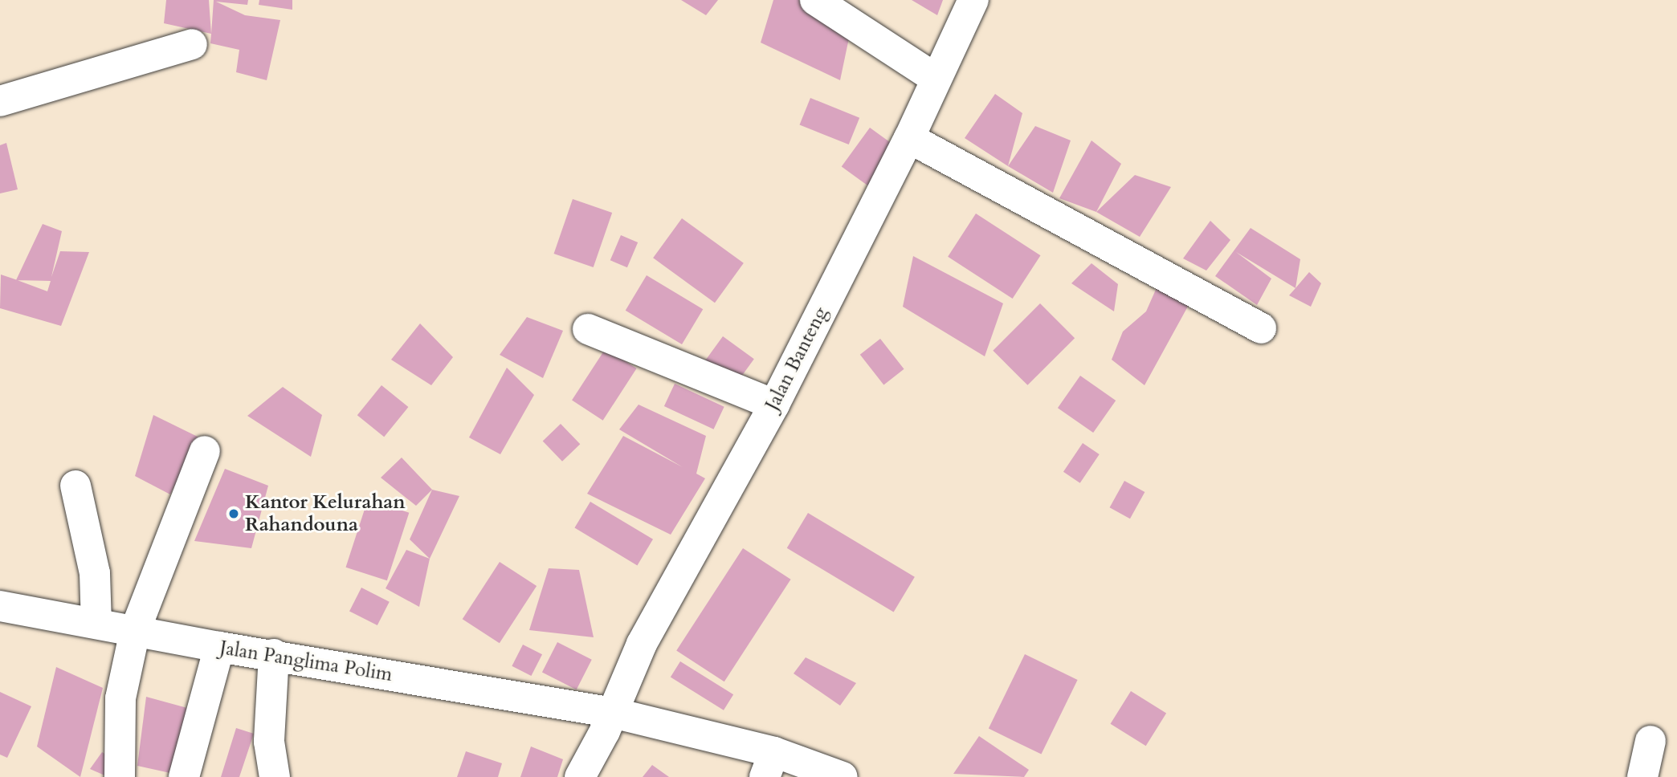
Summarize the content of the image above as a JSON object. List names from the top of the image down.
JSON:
{
  "streets": {
    "street": ["Jalan Banteng", "Jalan Panglima Polim"]
  },
  "crossings": [
    ["Jalan Banteng", "Jalan Panglima Polim"]
  ],
  "places": ["Kantor Kelurahan Rahandouna"]
}
